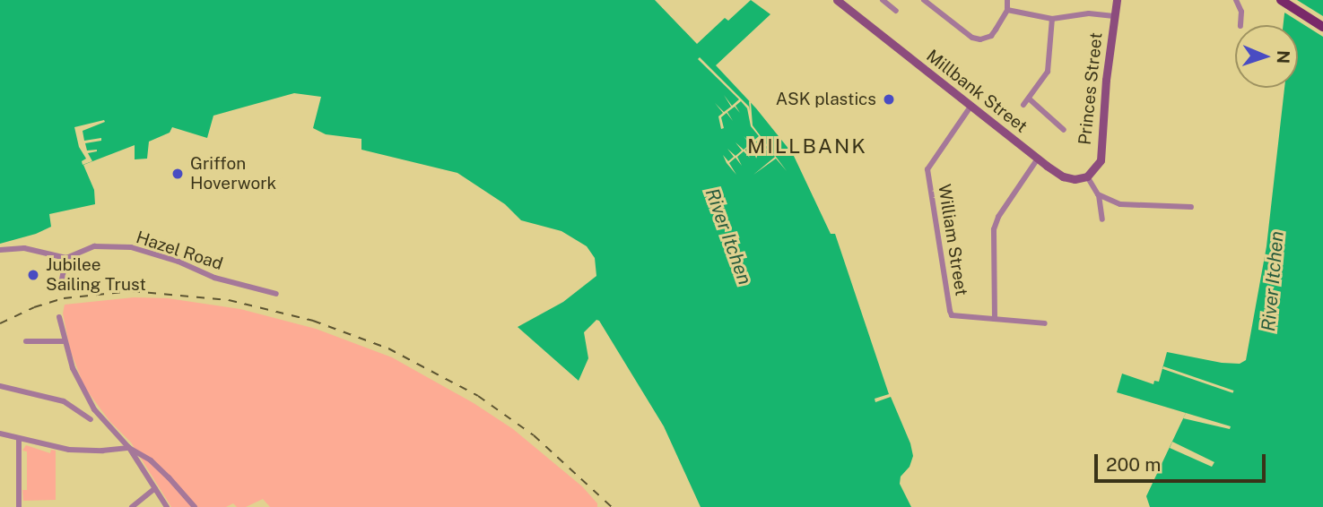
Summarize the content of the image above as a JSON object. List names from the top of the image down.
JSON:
{
  "streets": {
    "street": [
      "Princes Street",
      "Millbank Street",
      "William Street",
      "Hazel Road"
    ]
  },
  "crossings": [
    ["Princes Street", "Millbank Street"],
    ["Millbank Street", "William Street"]
  ],
  "districts": ["MILLBANK"],
  "water": ["River Itchen"],
  "places": ["ASK plastics", "Griffon Hoverwork", "Jubilee Sailing Trust"],
  "scale_bar": "200 m",
  "north": "right"
}
